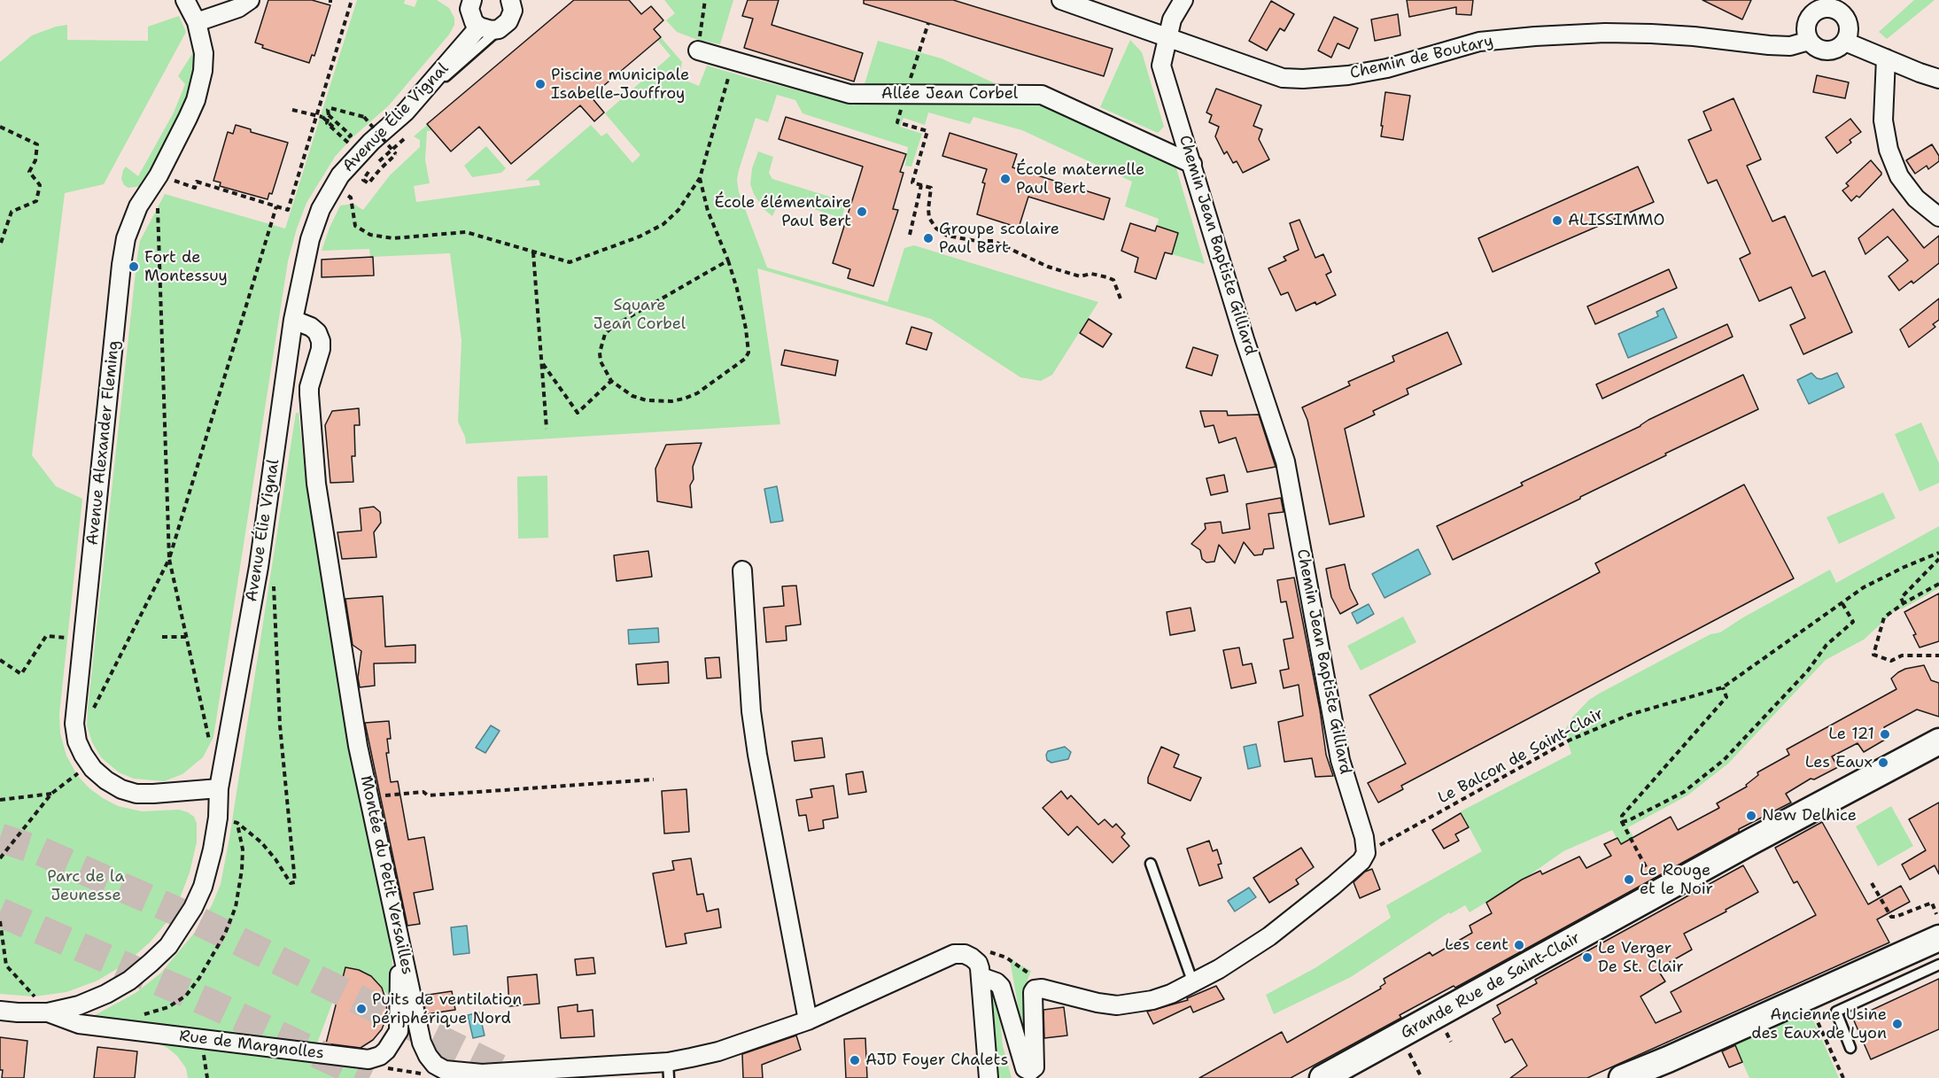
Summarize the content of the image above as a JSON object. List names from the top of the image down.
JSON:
{
  "streets": {
    "main road": ["Grande Rue de Saint-Clair"],
    "street": [
      "Chemin de Boutary",
      "Allée Jean Corbel",
      "Avenue Élie Vignal",
      "Chemin Jean Baptiste Gilliard",
      "Avenue Alexander Fleming",
      "Montée du Petit Versailles",
      "Rue de Margnolles"
    ],
    "path": ["Le Balcon de Saint-Clair"]
  },
  "crossings": [
    ["Chemin de Boutary", "Chemin Jean Baptiste Gilliard"],
    ["Allée Jean Corbel", "Chemin Jean Baptiste Gilliard"],
    ["Avenue Élie Vignal", "Avenue Alexander Fleming"],
    ["Avenue Élie Vignal", "Montée du Petit Versailles"],
    ["Avenue Élie Vignal", "Rue de Margnolles"],
    ["Chemin Jean Baptiste Gilliard", "Le Balcon de Saint-Clair"]
  ],
  "parks": ["Square Jean Corbel", "Parc de la Jeunesse"],
  "places": [
    "Piscine municipale Isabelle-Jouffroy",
    "École maternelle Paul Bert",
    "École élémentaire Paul Bert",
    "ALISSIMMO",
    "Groupe scolaire Paul Bert",
    "Fort de Montessuy",
    "Le 121",
    "Les Eaux",
    "New Delhice",
    "Le Rouge et le Noir",
    "Les cent",
    "Le Verger De St. Clair",
    "Puits de ventilation périphérique Nord",
    "Ancienne Usine des Eaux de Lyon",
    "AJD Foyer Chalets"
  ]
}
